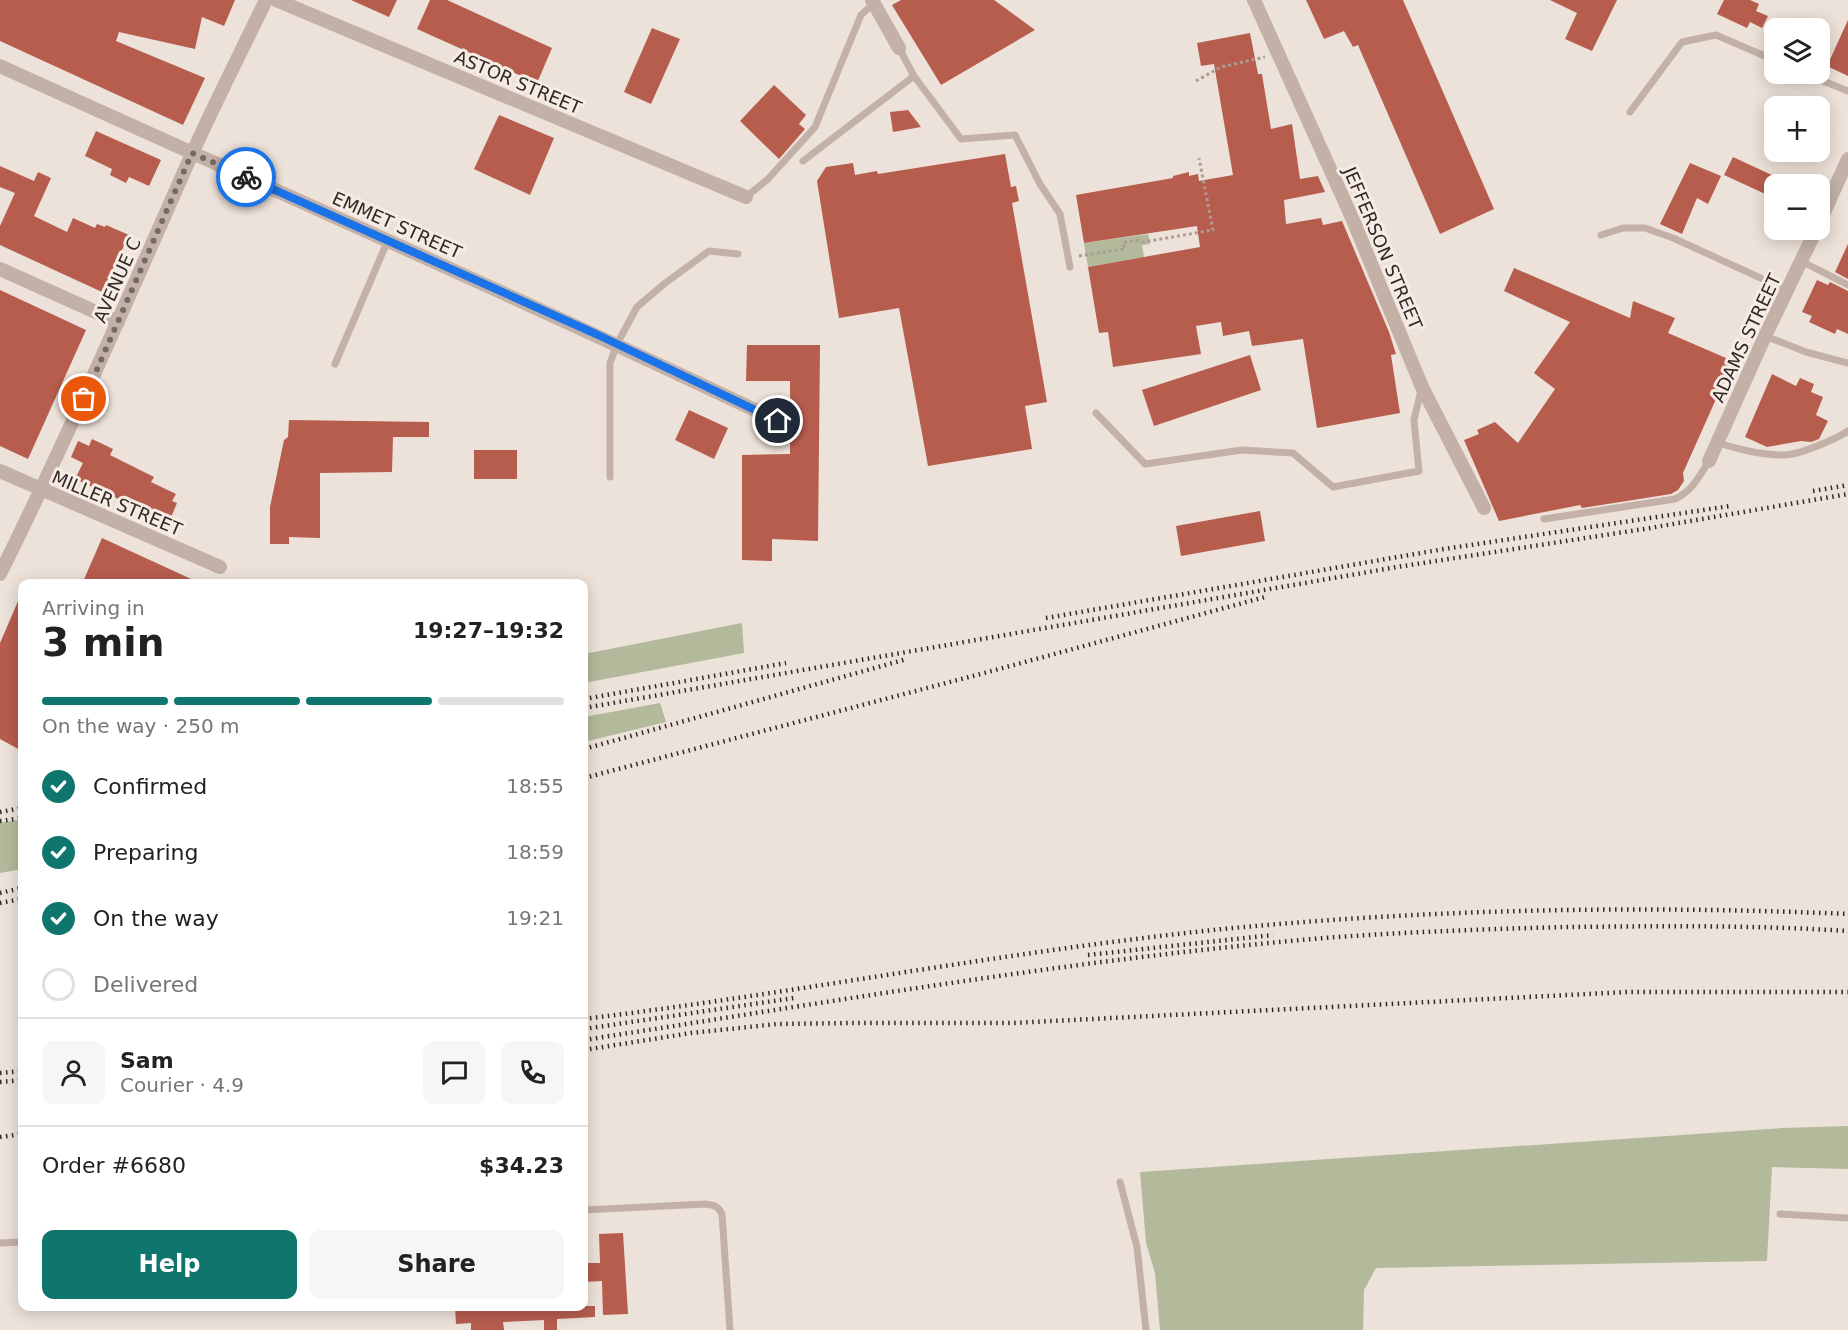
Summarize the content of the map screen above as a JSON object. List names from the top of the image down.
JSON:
{
  "streets": {
    "street": [
      "ASTOR STREET",
      "EMMET STREET",
      "JEFFERSON STREET",
      "AVENUE C",
      "ADAMS STREET",
      "MILLER STREET"
    ]
  },
  "crossings": [
    ["EMMET STREET", "AVENUE C"],
    ["AVENUE C", "MILLER STREET"]
  ],
  "page": {
    "map_buttons": ["+", "−"],
    "heading": ["3 min", "Arriving in", "19:27–19:32"],
    "panel": [
      "Sam",
      "Courier · 4.9",
      "Order #6680",
      "$34.23"
    ],
    "bar": "On the way · 250 m",
    "list": [
      ["Confirmed", "18:55"],
      ["Preparing", "18:59"],
      ["On the way", "19:21"],
      "Delivered"
    ],
    "buttons": ["Help", "Share"]
  }
}
